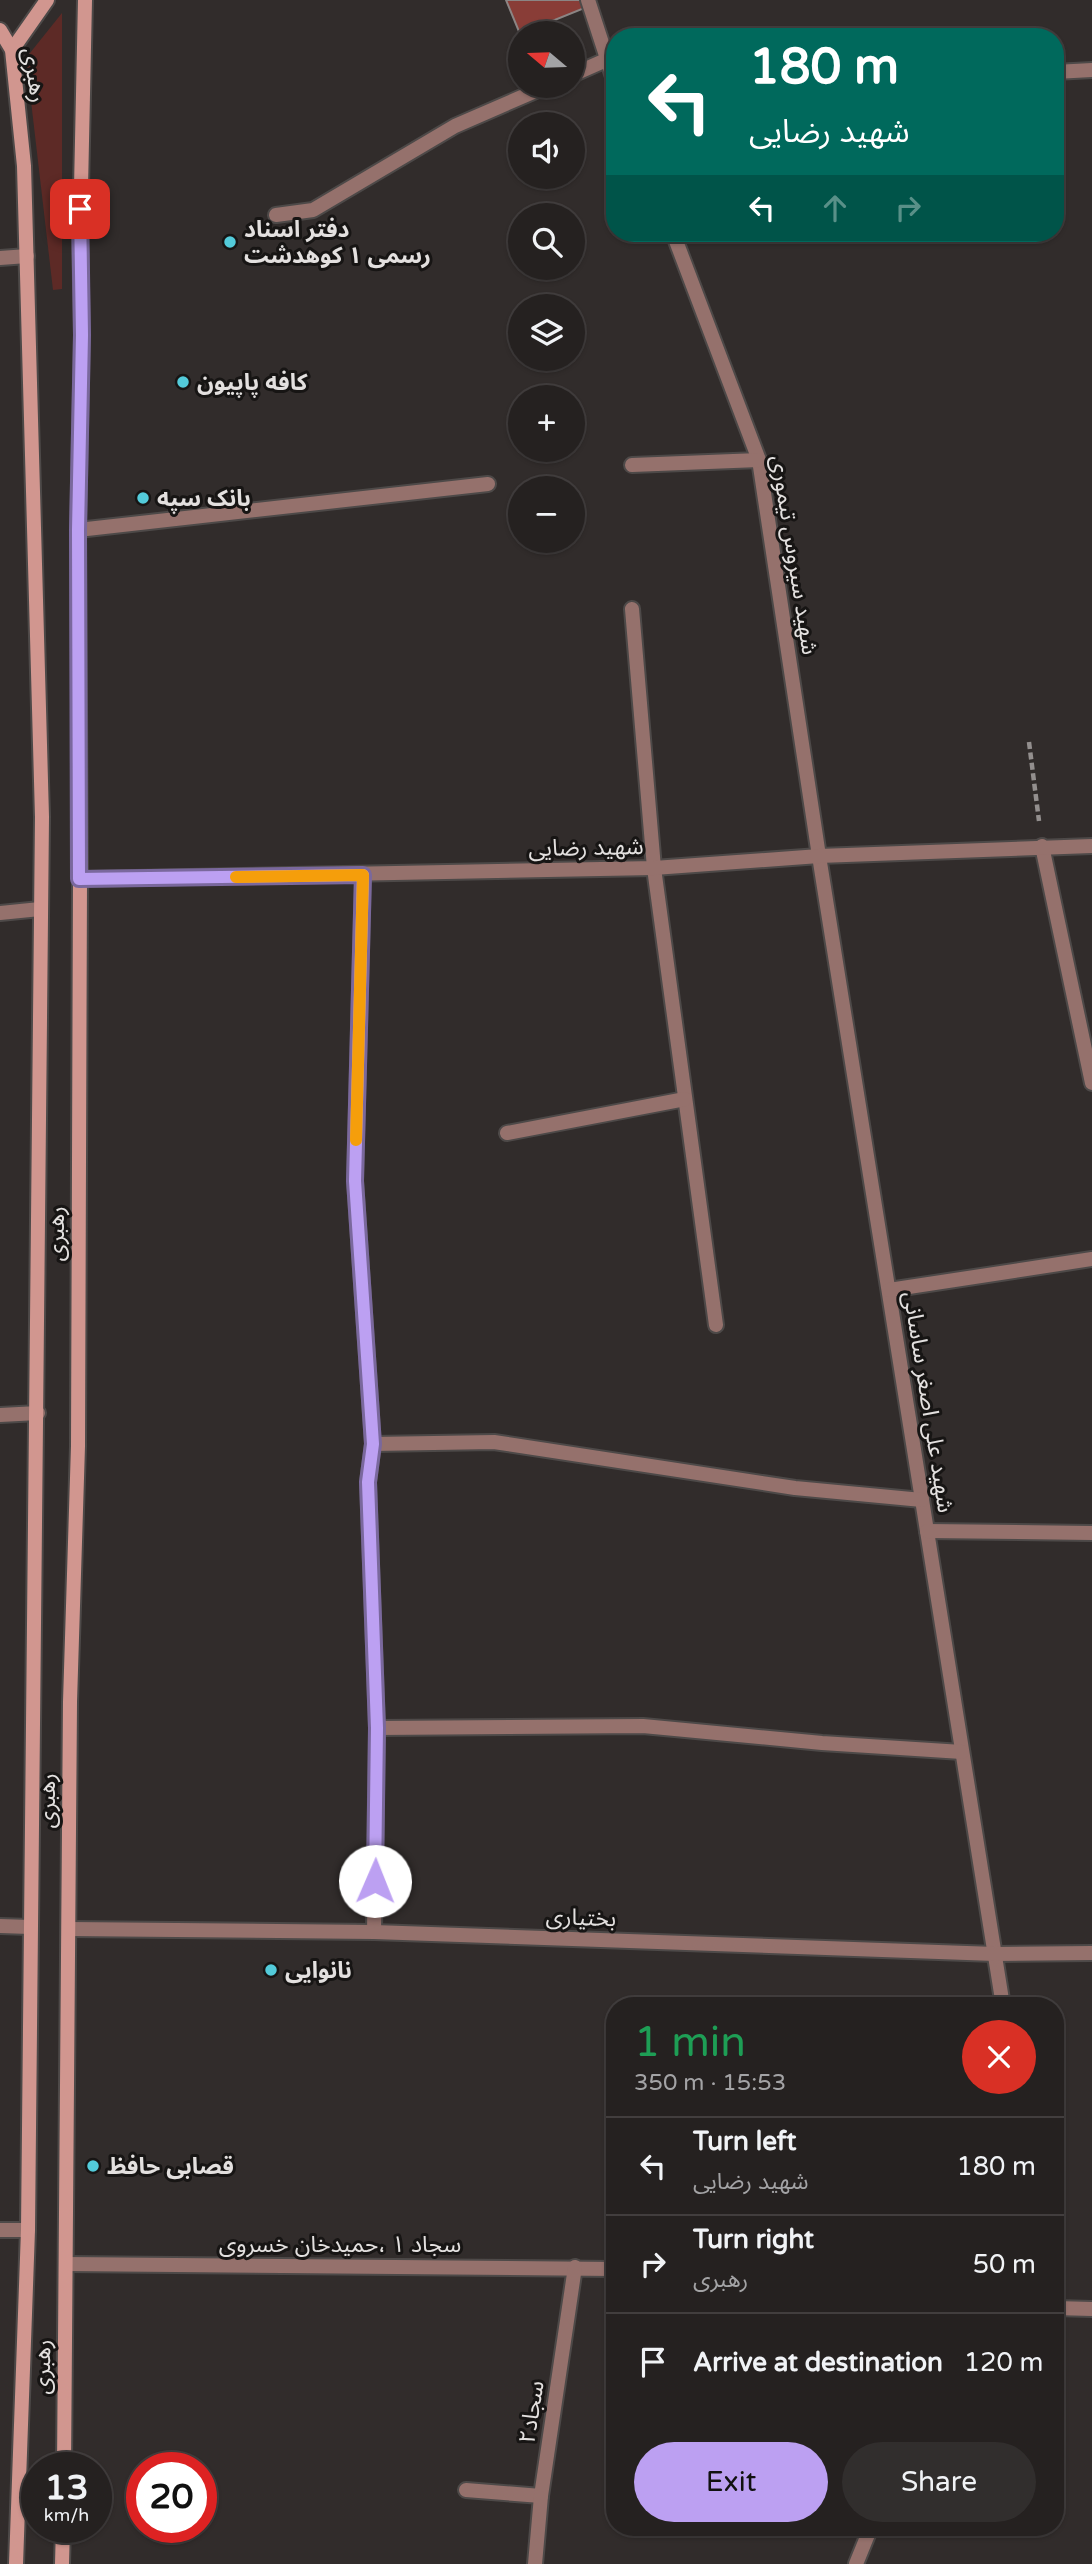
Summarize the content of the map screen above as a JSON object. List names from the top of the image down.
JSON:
{
  "streets": {
    "main road": ["رهبری"],
    "street": [
      "شهید سیروس تیموری",
      "شهید رضایی",
      "شهید علی اصغر ساسانی",
      "بختیاری",
      "سجاد ۱ ،حمیدخان خسروی",
      "سجاد۲"
    ]
  },
  "crossings": [
    ["رهبری", "شهید رضایی"],
    ["رهبری", "بختیاری"],
    ["رهبری", "سجاد ۱ ،حمیدخان خسروی"],
    ["شهید سیروس تیموری", "شهید رضایی"],
    ["شهید سیروس تیموری", "شهید علی اصغر ساسانی"],
    ["شهید رضایی", "شهید علی اصغر ساسانی"],
    ["شهید علی اصغر ساسانی", "بختیاری"],
    ["سجاد ۱ ،حمیدخان خسروی", "سجاد۲"]
  ],
  "places": [
    "دفتر اسناد رسمی ۱ کوهدشت",
    "کافه پاپیون",
    "بانک سپه",
    "نانوایی",
    "قصابی حافظ"
  ],
  "north": "left",
  "page": {
    "map_buttons": ["+", "−"],
    "turn": ["180 m", "شهید رضایی"],
    "heading": ["1 min", "350 m · 15:53"],
    "list": [
      {
        "name": "Turn left",
        "note": "شهید رضایی",
        "value": "180 m"
      },
      {
        "name": "Turn right",
        "note": "رهبری",
        "value": "50 m"
      },
      {
        "name": "Arrive at destination",
        "value": "120 m"
      }
    ],
    "buttons": ["Exit", "Share"],
    "speed": "13 km/h",
    "limit": "20"
  }
}
